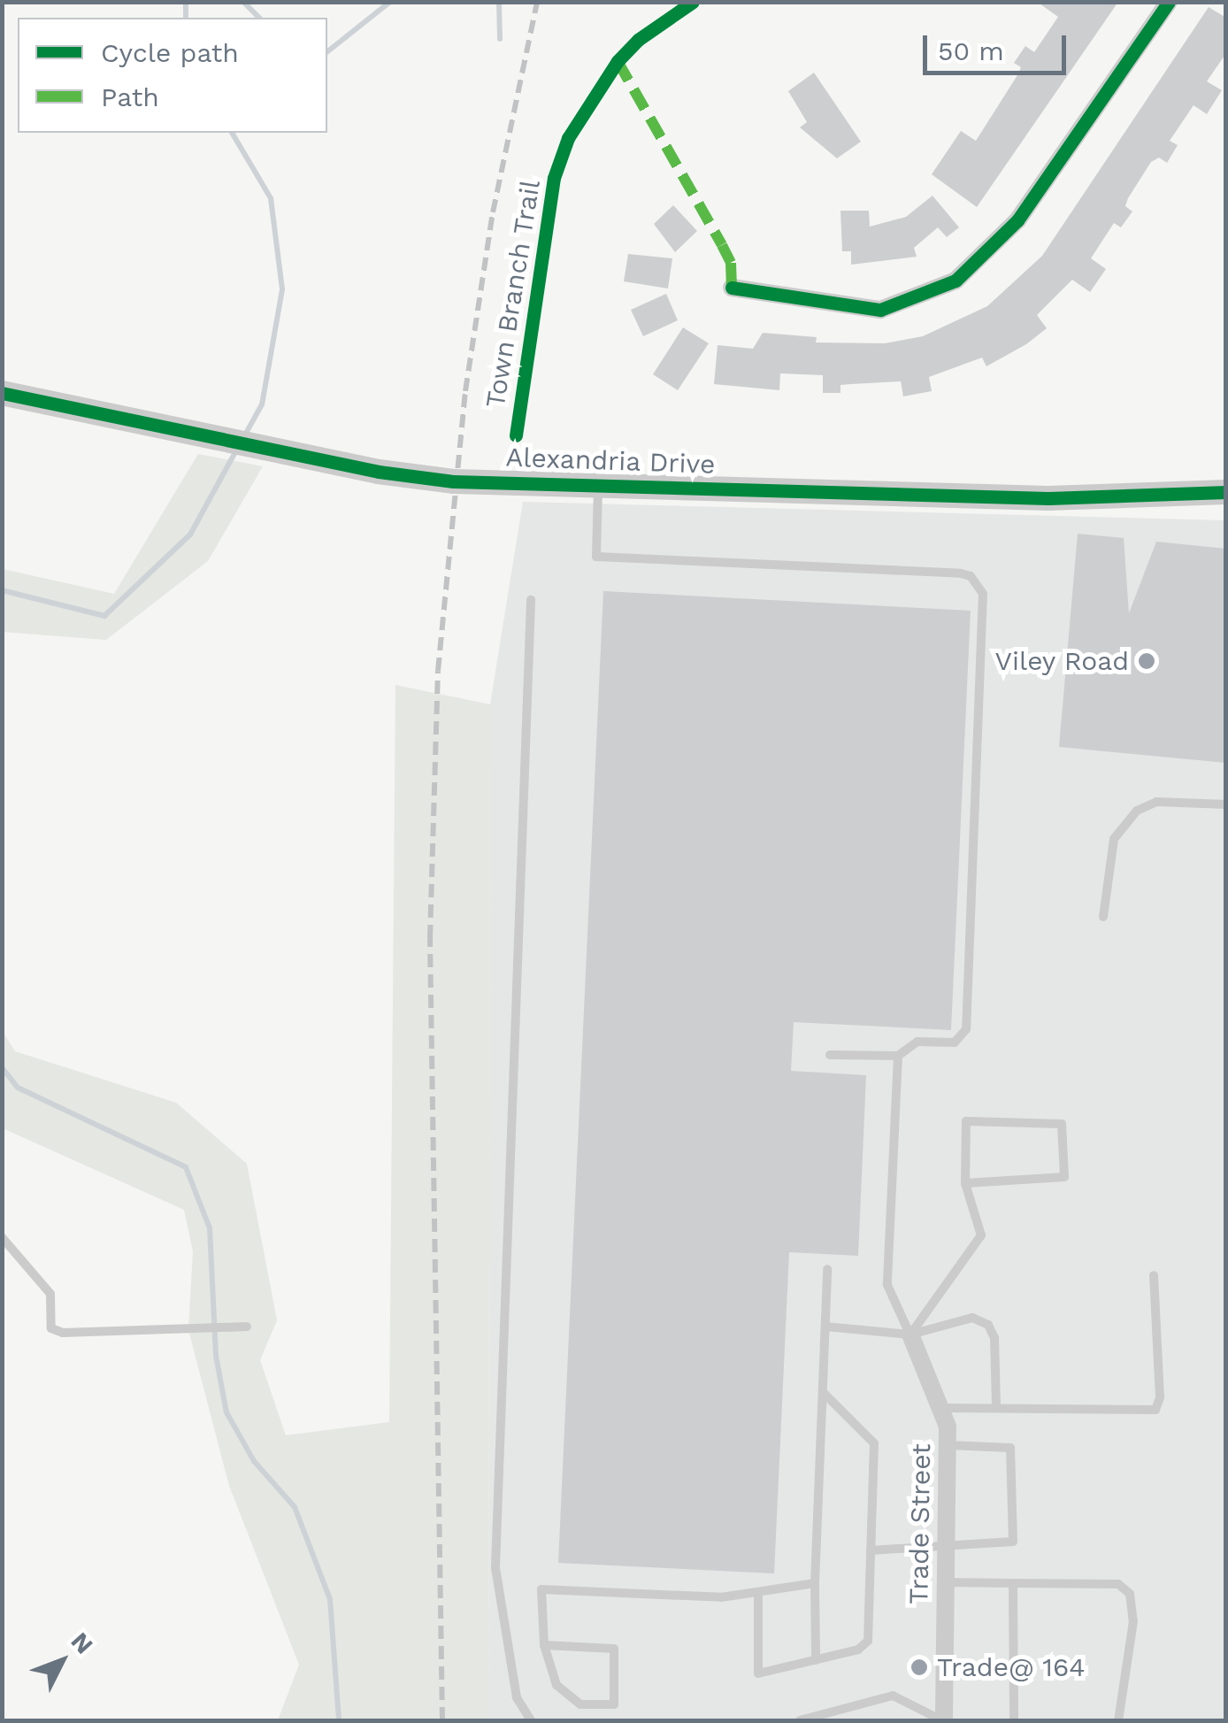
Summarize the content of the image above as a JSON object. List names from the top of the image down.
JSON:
{
  "streets": {
    "street": ["Alexandria Drive", "Trade Street"],
    "cycle path": ["Town Branch Trail"]
  },
  "places": ["Viley Road", "Trade@ 164"],
  "legend": ["Cycle path", "Path"],
  "scale_bar": "50 m",
  "north": "top right"
}
